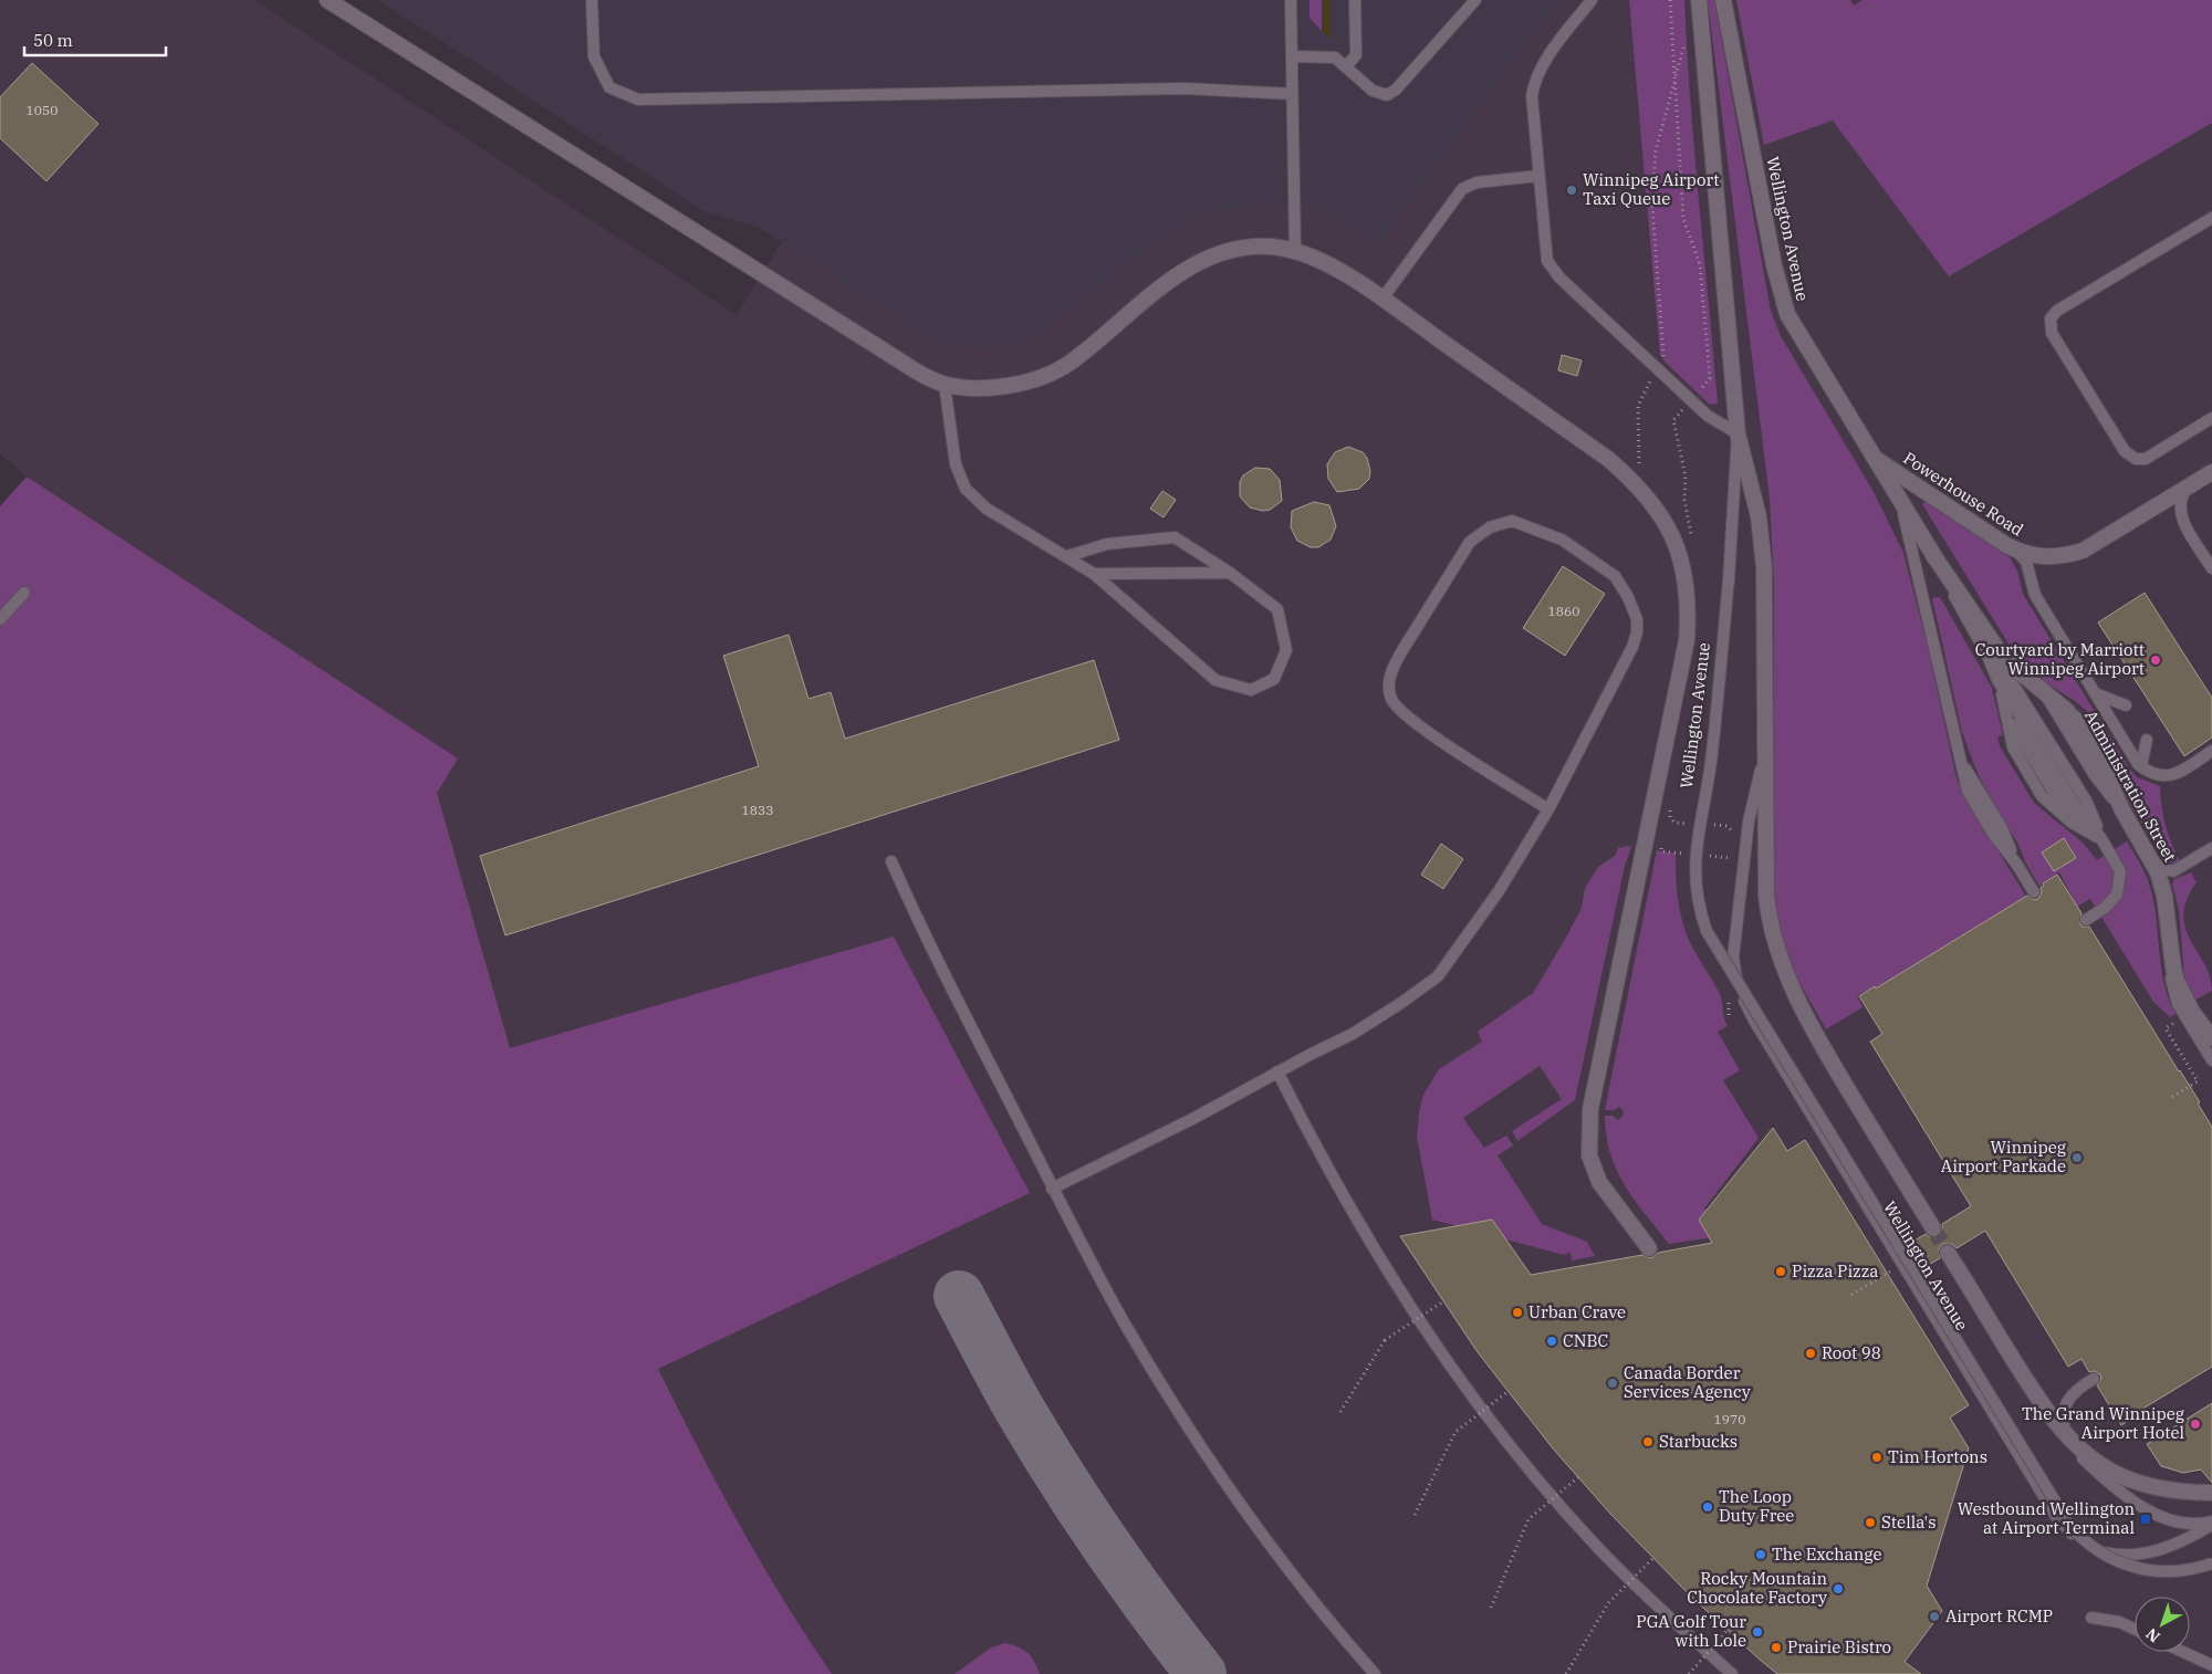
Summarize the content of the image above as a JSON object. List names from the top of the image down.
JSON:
{
  "streets": {
    "street": ["Wellington Avenue", "Powerhouse Road", "Administration Street"]
  },
  "crossings": [
    ["Wellington Avenue", "Powerhouse Road"],
    ["Wellington Avenue", "Administration Street"]
  ],
  "places": {
    "other": [
      "Winnipeg Airport Taxi Queue",
      "Courtyard by Marriott Winnipeg Airport",
      "Winnipeg Airport Parkade",
      "Pizza Pizza",
      "Urban Crave",
      "CNBC",
      "Root 98",
      "Canada Border Services Agency",
      "The Grand Winnipeg Airport Hotel",
      "Starbucks",
      "Tim Hortons",
      "The Loop Duty Free",
      "Stella's",
      "The Exchange",
      "Rocky Mountain Chocolate Factory",
      "Airport RCMP",
      "PGA Golf Tour with Lole",
      "Prairie Bistro"
    ],
    "transit": ["Westbound Wellington at Airport Terminal"]
  },
  "house_numbers": [
    "1050",
    "1860",
    "1833",
    "1970"
  ],
  "scale_bar": "50 m",
  "north": "bottom left"
}
